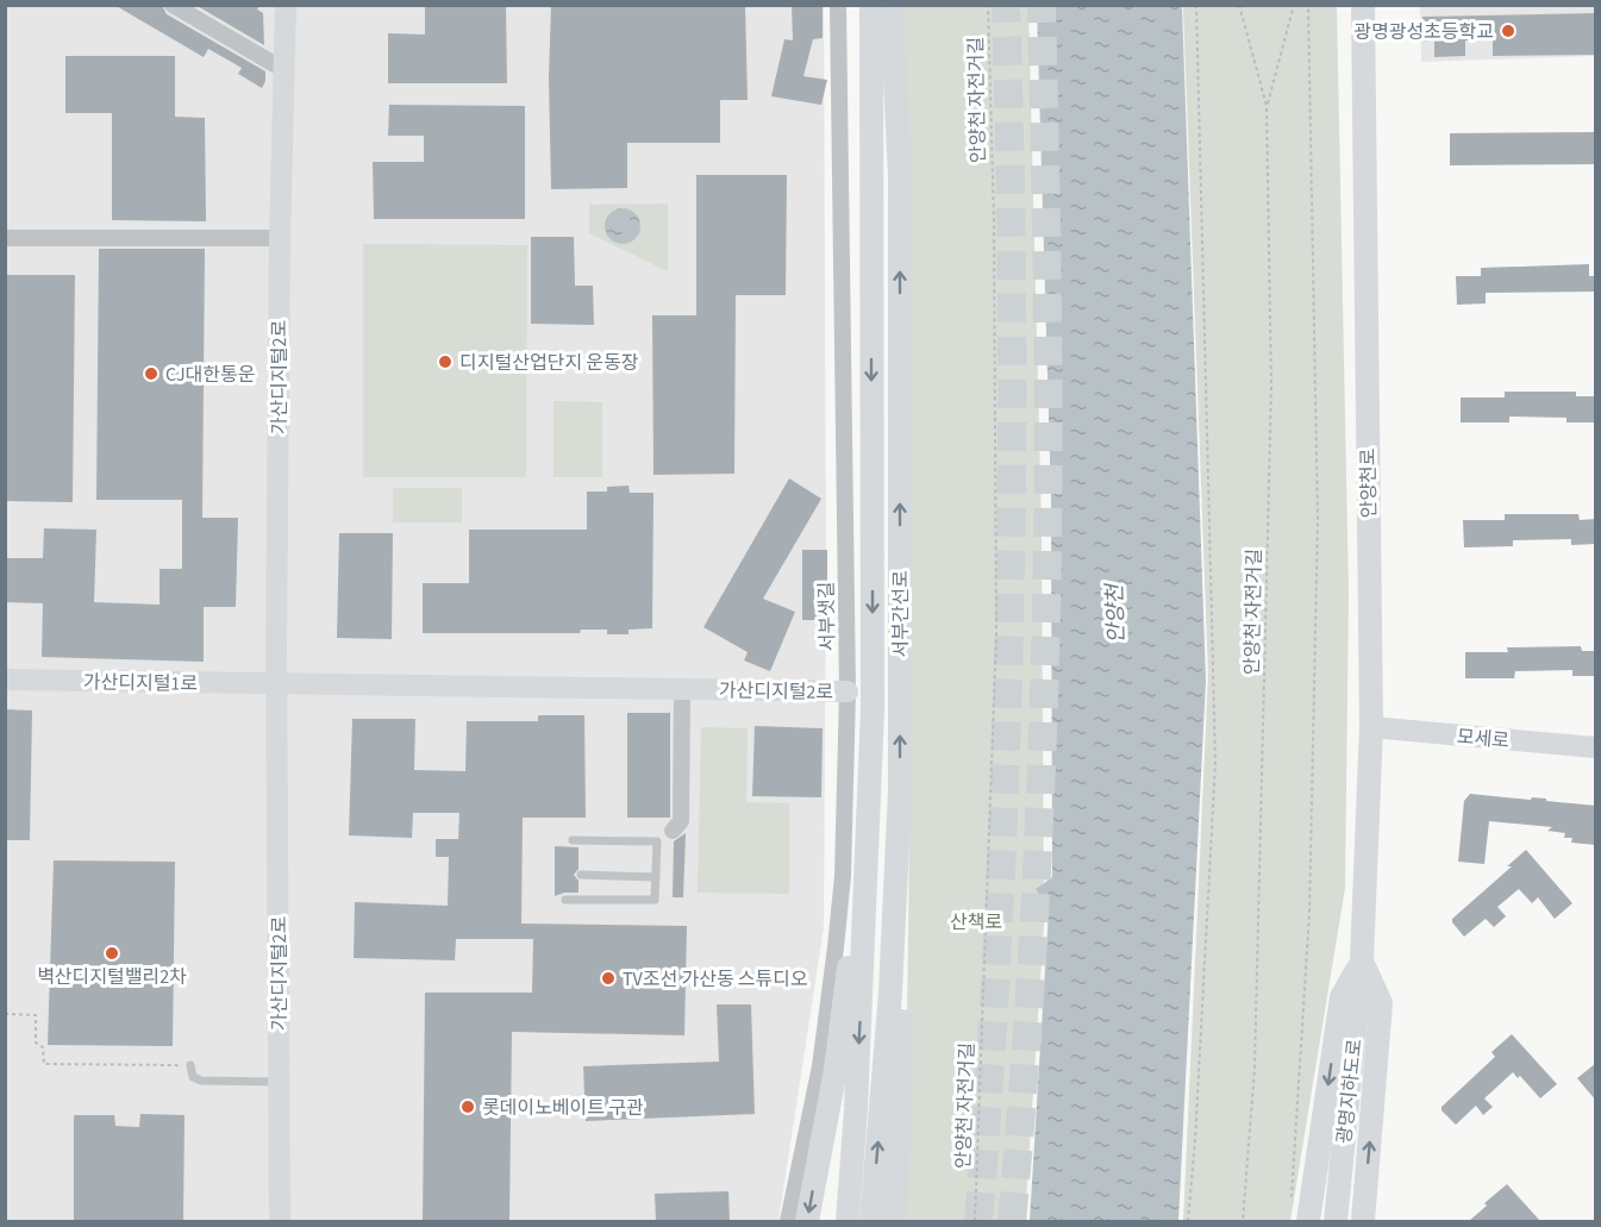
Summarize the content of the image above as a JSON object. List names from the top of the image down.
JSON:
{
  "streets": {
    "main road": ["안양천로", "서부간선로", "광명지하도로"],
    "street": [
      "가산디지털2로",
      "서부샛길",
      "가산디지털1로",
      "모세로"
    ],
    "path": ["안양천 자전거길"]
  },
  "crossings": [
    ["가산디지털2로", "서부샛길"],
    ["가산디지털2로", "가산디지털1로"],
    ["안양천로", "모세로"],
    ["안양천로", "광명지하도로"]
  ],
  "water": ["안양천"],
  "parks": ["산책로"],
  "places": [
    "광명광성초등학교",
    "디지털산업단지 운동장",
    "CJ대한통운",
    "벽산디지털밸리2차",
    "TV조선 가산동 스튜디오",
    "롯데이노베이트 구관"
  ]
}
